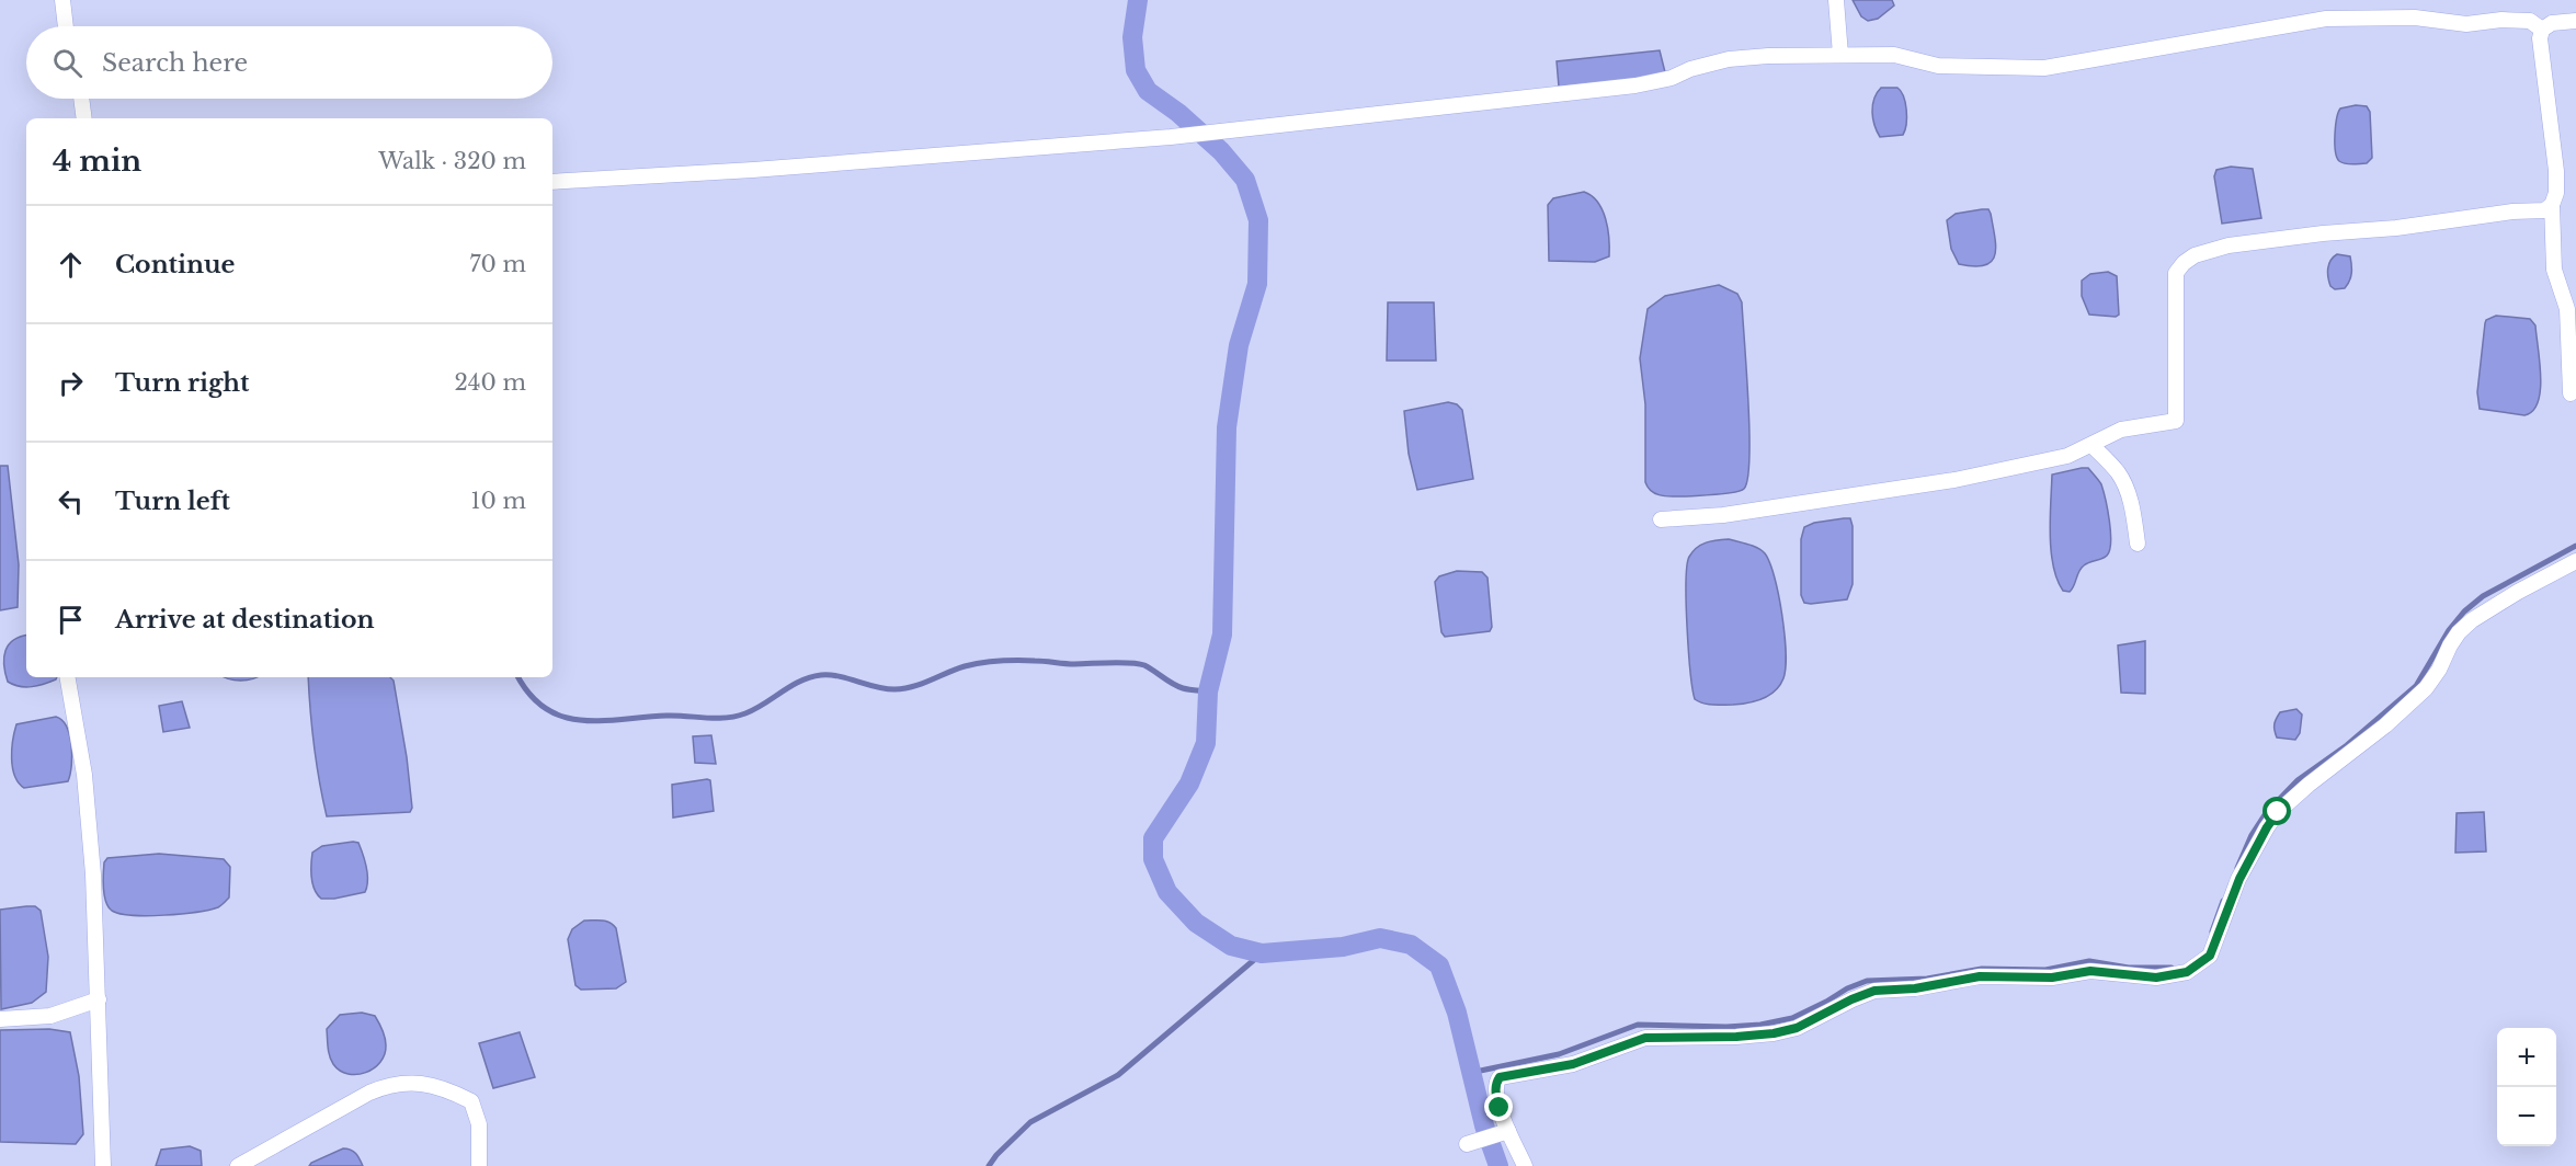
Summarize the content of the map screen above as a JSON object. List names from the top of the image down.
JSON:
{
  "page": {
    "search": "Search here",
    "heading": ["4 min", "Walk · 320 m"],
    "list": [
      ["Continue", "70 m"],
      ["Turn right", "240 m"],
      ["Turn left", "10 m"],
      "Arrive at destination"
    ],
    "map_buttons": ["+", "−"]
  }
}
